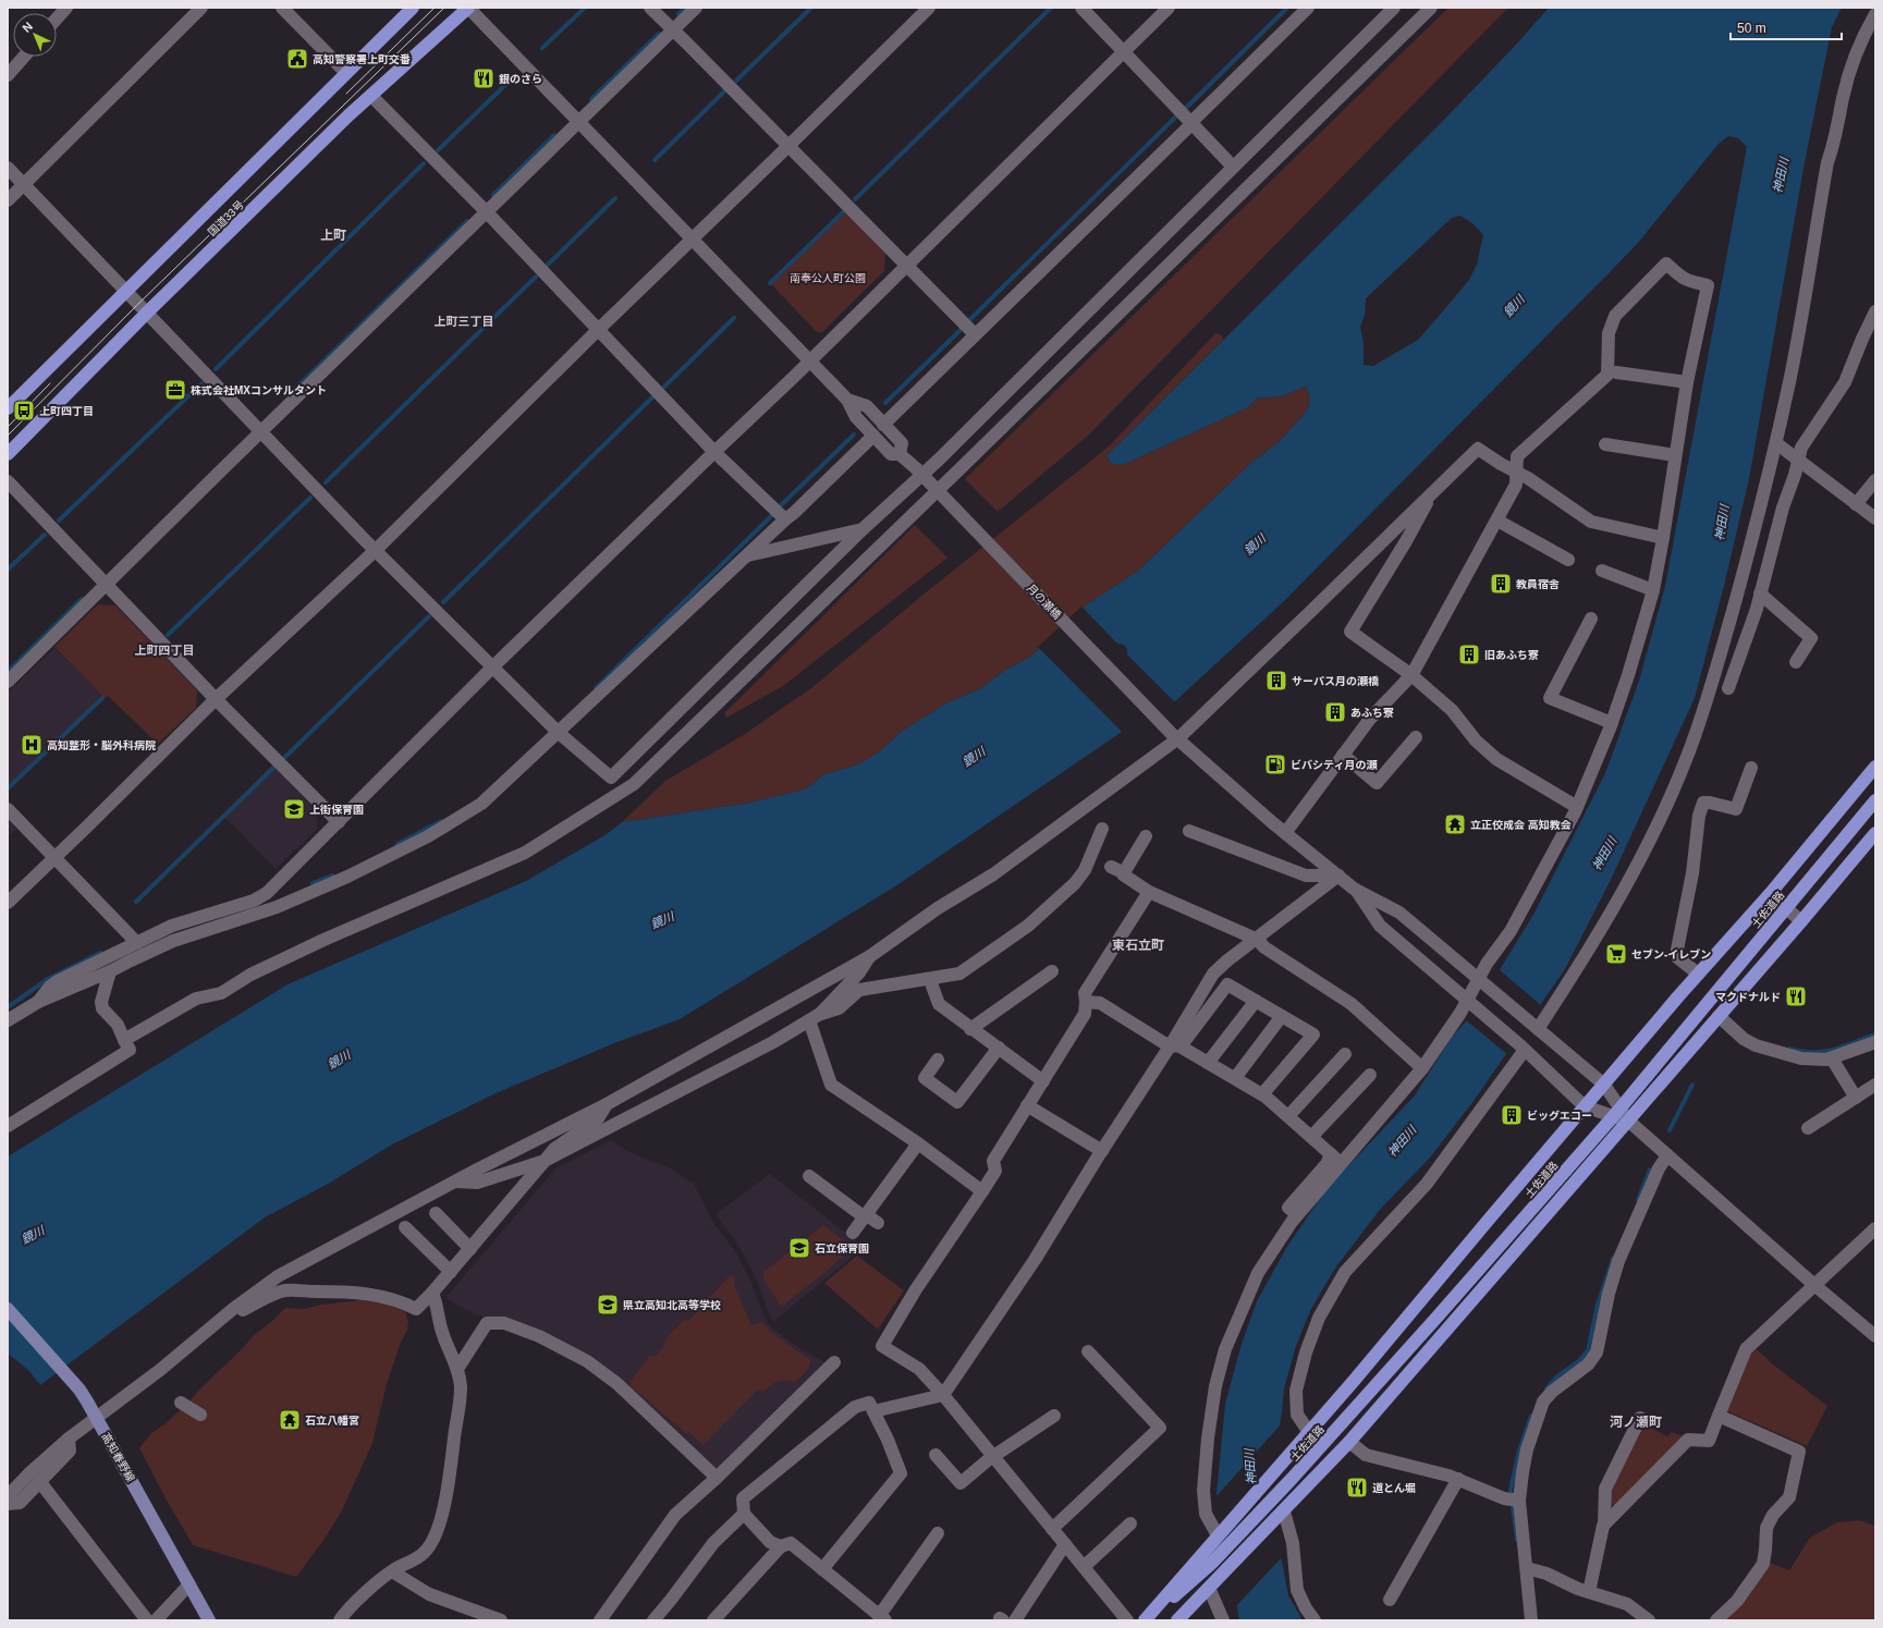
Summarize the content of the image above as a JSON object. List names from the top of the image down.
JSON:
{
  "streets": {
    "highway": ["国道33号", "土佐道路"],
    "main road": ["高知春野線"],
    "street": ["月の瀬橋"]
  },
  "districts": [
    "上町",
    "上町三丁目",
    "上町四丁目",
    "東石立町",
    "河ノ瀬町"
  ],
  "water": ["神田川", "鏡川"],
  "parks": ["南奉公人町公園"],
  "places": {
    "public building": ["高知警察署上町交番"],
    "restaurant": ["銀のさら", "マクドナルド", "道とん堀"],
    "office": ["株式会社MXコンサルタント"],
    "bus stop": ["上町四丁目"],
    "building": [
      "教員宿舎",
      "旧あふち寮",
      "サーパス月の瀬橋",
      "あふち寮",
      "ビッグエコー"
    ],
    "hospital": ["高知整形・脳外科病院"],
    "fuel station": ["ビバシティ月の瀬"],
    "school or university": ["上街保育園", "石立保育園", "県立高知北高等学校"],
    "temple": ["立正佼成会 高知教会", "石立八幡宮"],
    "supermarket": ["セブン-イレブン"]
  },
  "scale_bar": "50 m",
  "north": "top left"
}
